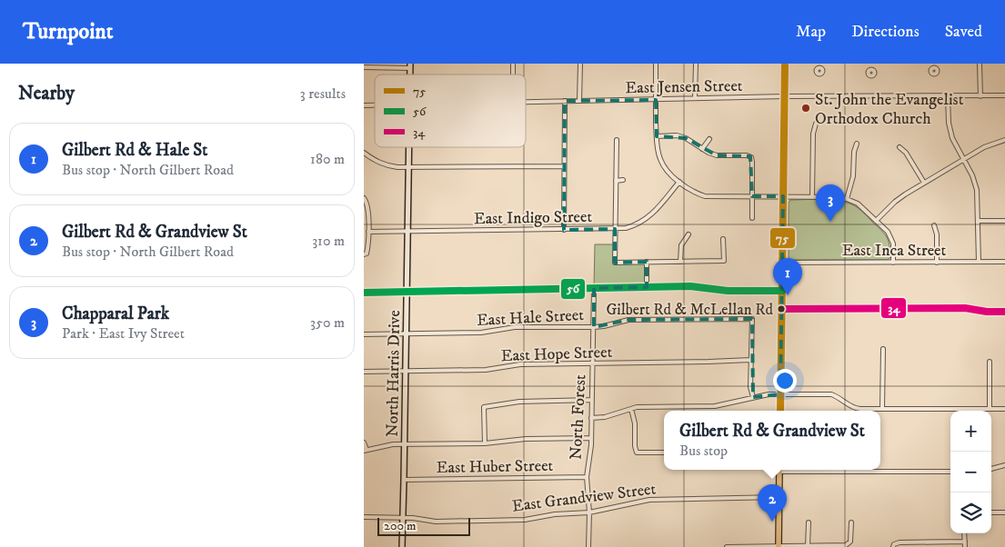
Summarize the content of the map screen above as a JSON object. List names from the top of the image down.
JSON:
{
  "streets": {
    "street": [
      "East Jensen Street",
      "East Indigo Street",
      "East Inca Street",
      "East Hale Street",
      "East Hope Street",
      "North Harris Drive",
      "North Forest",
      "East Huber Street",
      "East Grandview Street"
    ]
  },
  "crossings": [
    ["East Indigo Street", "North Harris Drive"],
    ["East Hale Street", "East Hope Street"],
    ["East Hale Street", "North Harris Drive"],
    ["East Hale Street", "North Forest"],
    ["East Hope Street", "North Harris Drive"],
    ["East Hope Street", "North Forest"],
    ["North Harris Drive", "East Huber Street"],
    ["North Harris Drive", "East Grandview Street"],
    ["North Forest", "East Huber Street"],
    ["North Forest", "East Grandview Street"]
  ],
  "places": ["St. John the Evangelist Orthodox Church", "Gilbert Rd & McLellan Rd"],
  "lines": ["transit line 75", "transit line 56", "transit line 34"],
  "legend": ["75", "56", "34"],
  "scale_bar": "200 m",
  "page": {
    "header": "Turnpoint",
    "nav": ["Map", "Directions", "Saved"],
    "heading": ["Nearby", "3 results"],
    "list": [
      {
        "mark": "1",
        "name": "Gilbert Rd & Hale St",
        "note": "Bus stop · North Gilbert Road",
        "value": "180 m"
      },
      {
        "mark": "2",
        "name": "Gilbert Rd & Grandview St",
        "note": "Bus stop · North Gilbert Road",
        "value": "310 m"
      },
      {
        "mark": "3",
        "name": "Chapparal Park",
        "note": "Park · East Ivy Street",
        "value": "350 m"
      }
    ],
    "pins": ["3", "1", "2"],
    "map_buttons": ["+", "−"],
    "popup": ["Gilbert Rd & Grandview St", "Bus stop"],
    "scale": "200 m"
  }
}
